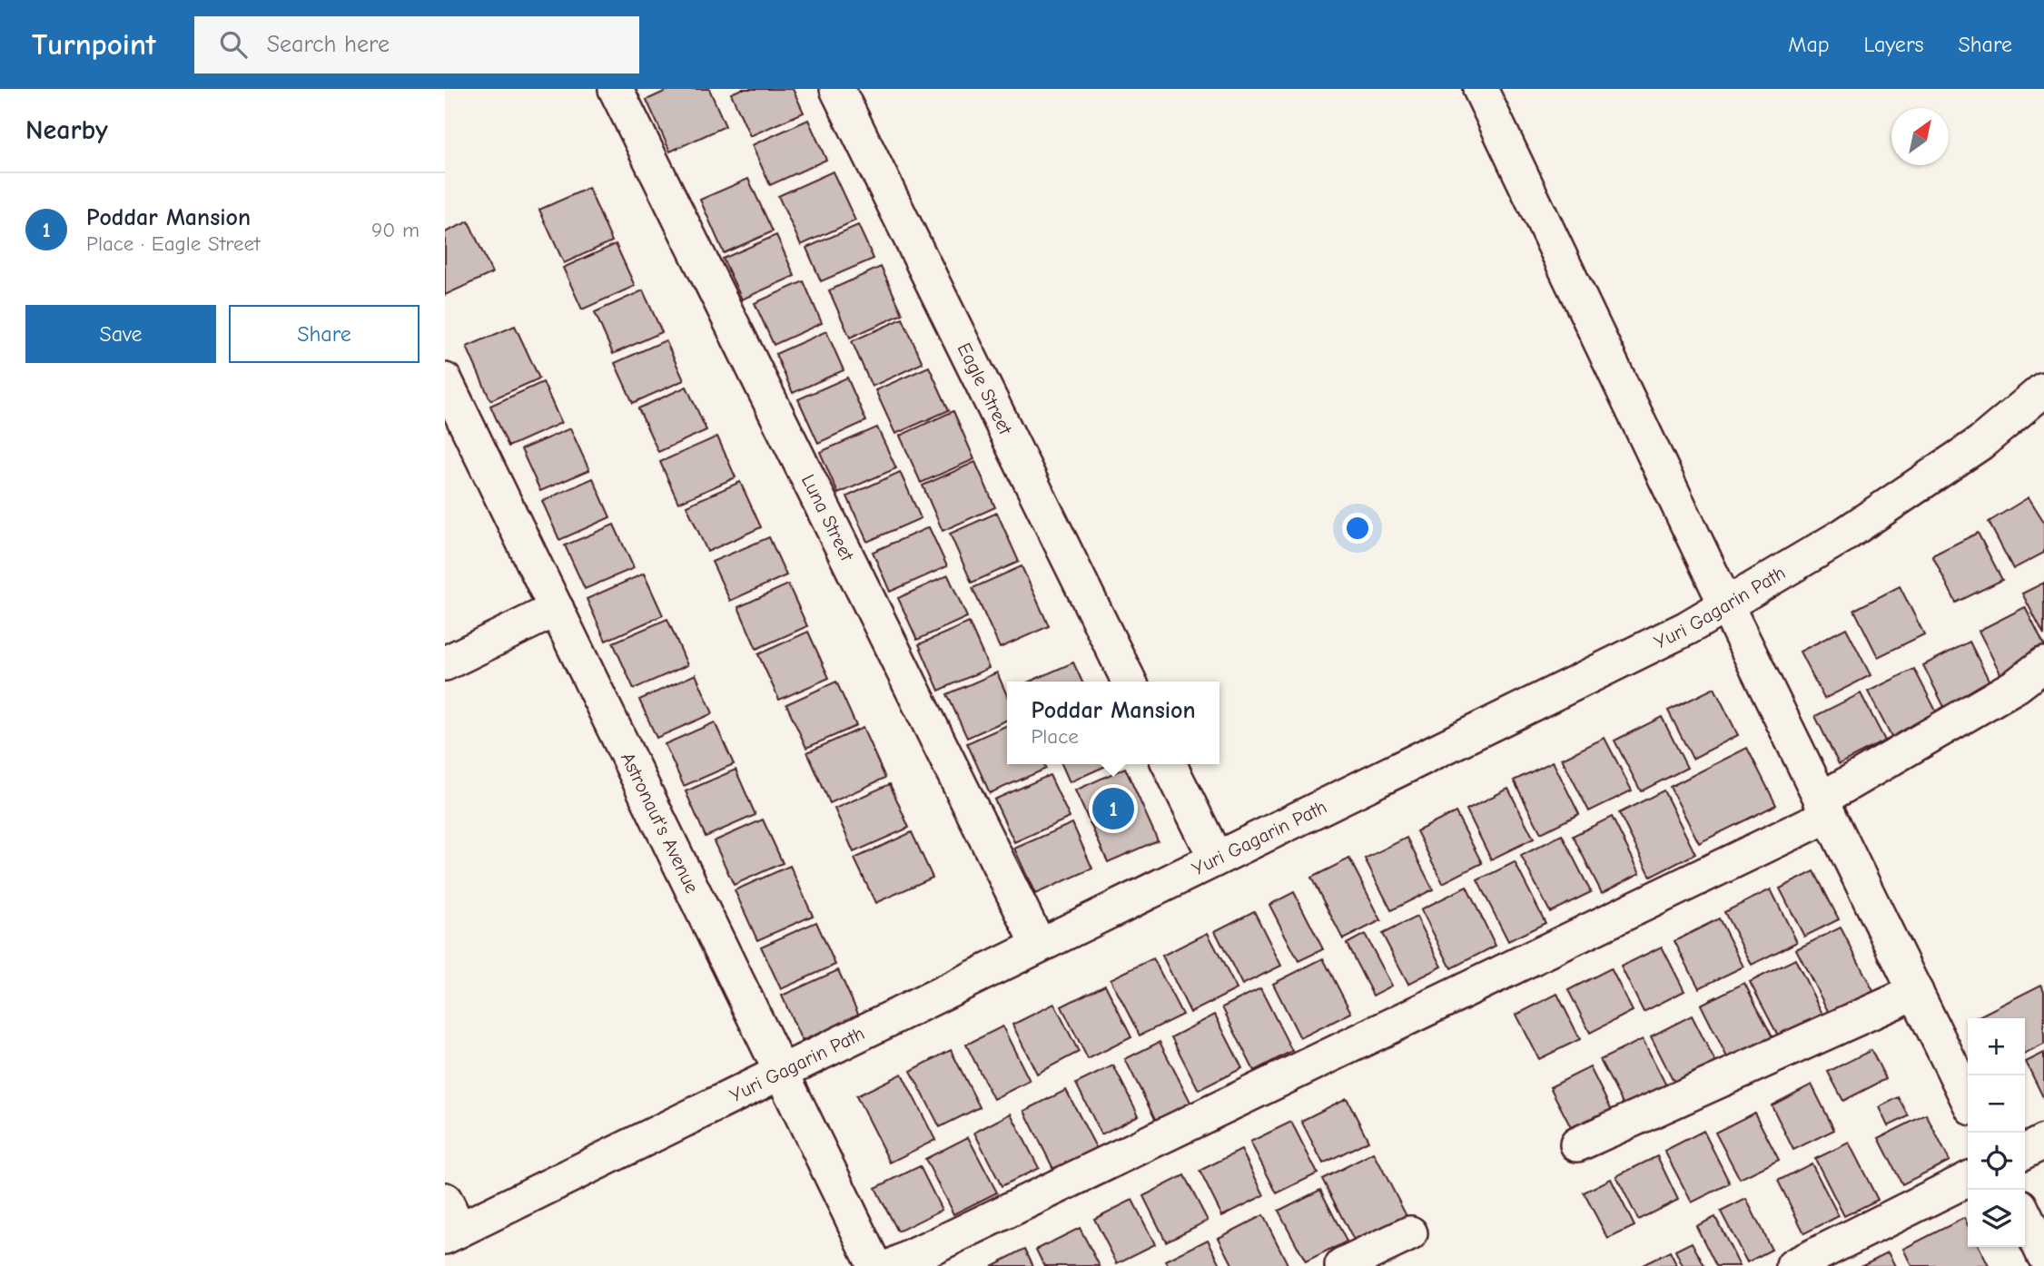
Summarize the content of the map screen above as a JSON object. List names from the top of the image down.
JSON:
{
  "streets": {
    "street": [
      "Eagle Street",
      "Luna Street",
      "Yuri Gagarin Path",
      "Astronaut's Avenue"
    ]
  },
  "crossings": [
    ["Luna Street", "Yuri Gagarin Path"],
    ["Yuri Gagarin Path", "Astronaut's Avenue"]
  ],
  "north": "top right",
  "page": {
    "header": "Turnpoint",
    "search": "Search here",
    "nav": ["Map", "Layers", "Share"],
    "heading": "Nearby",
    "list": [
      {
        "mark": "1",
        "name": "Poddar Mansion",
        "note": "Place · Eagle Street",
        "value": "90 m"
      }
    ],
    "buttons": ["Save", "Share"],
    "popup": ["Poddar Mansion", "Place"],
    "pins": "1",
    "map_buttons": ["+", "−"]
  }
}
